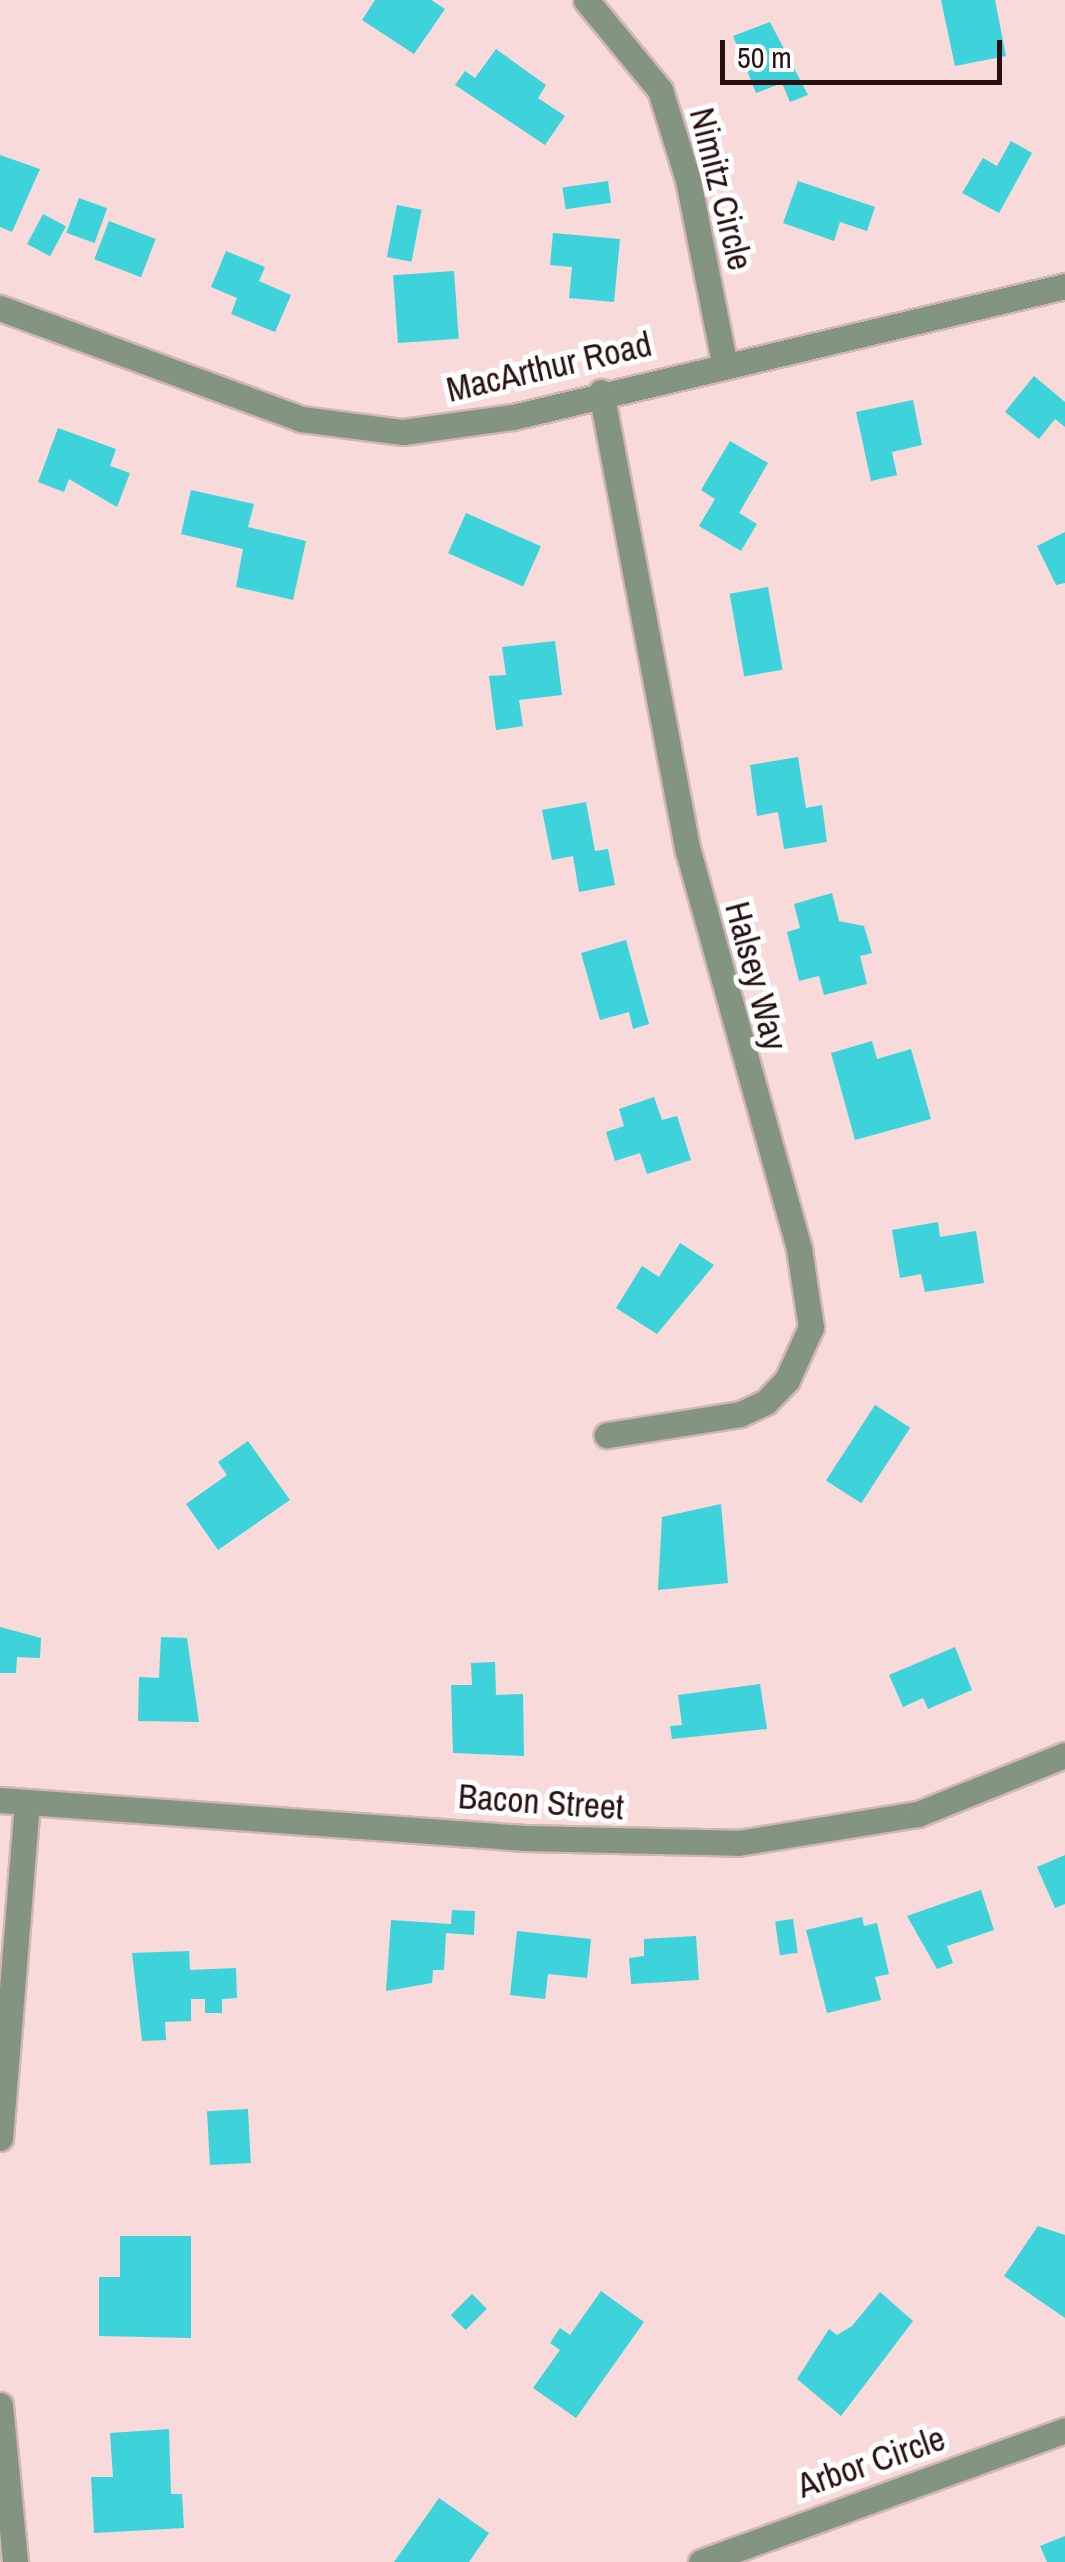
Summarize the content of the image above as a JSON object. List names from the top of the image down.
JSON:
{
  "streets": {
    "street": [
      "Nimitz Circle",
      "MacArthur Road",
      "Halsey Way",
      "Bacon Street",
      "Arbor Circle"
    ]
  },
  "crossings": [
    ["Nimitz Circle", "MacArthur Road"],
    ["MacArthur Road", "Halsey Way"]
  ],
  "scale_bar": "50 m"
}
